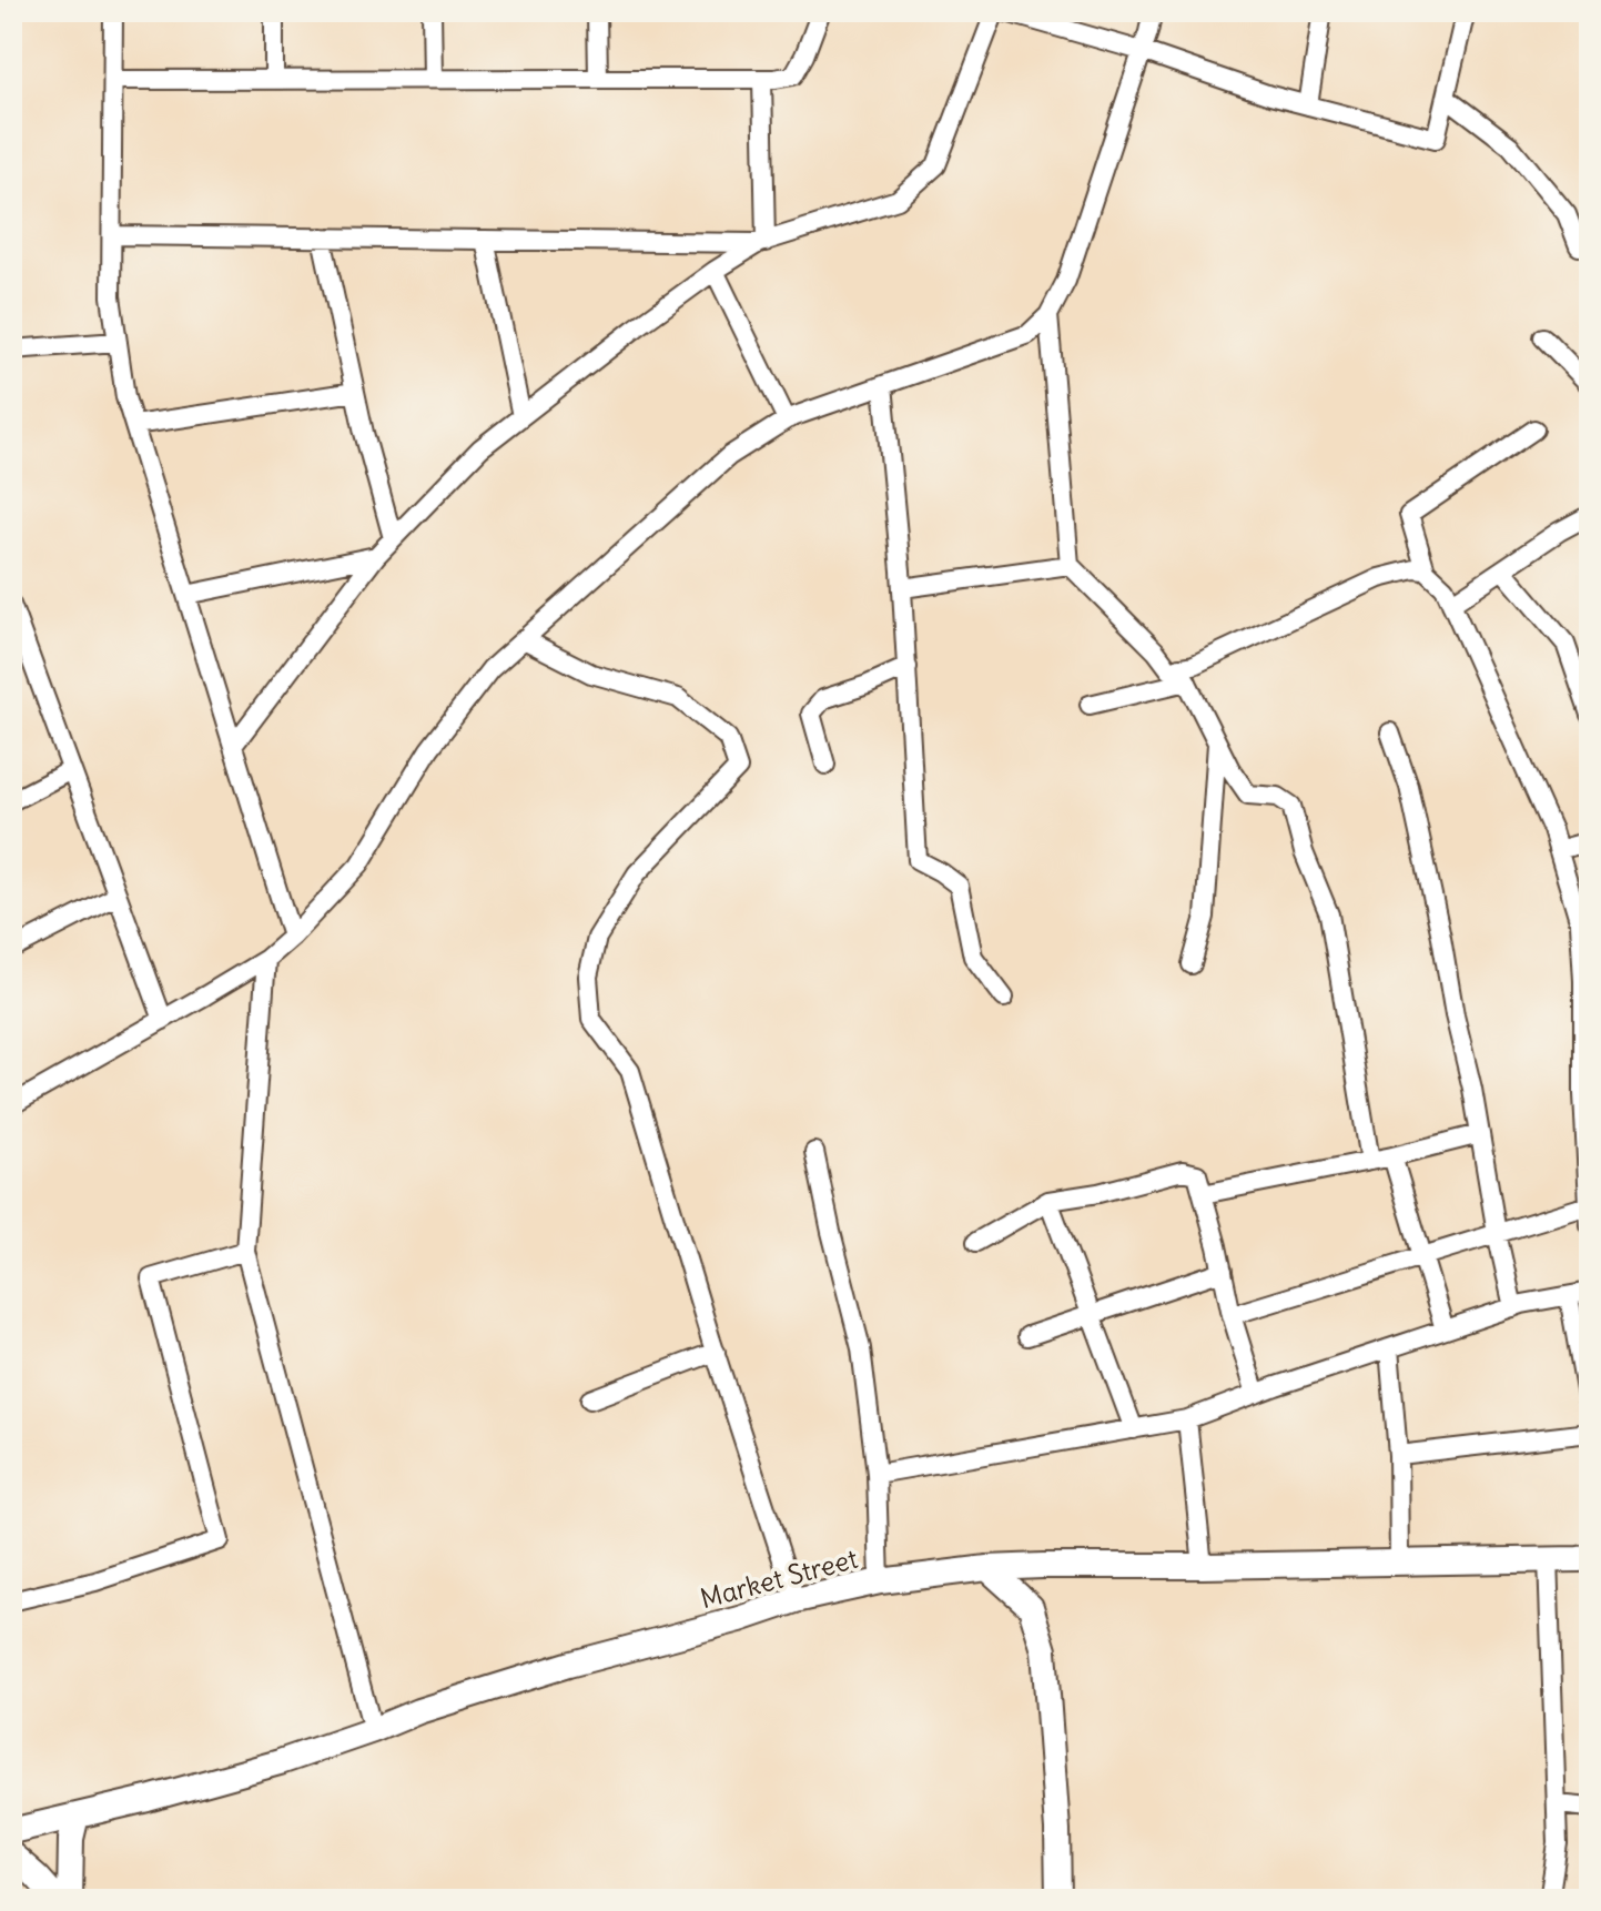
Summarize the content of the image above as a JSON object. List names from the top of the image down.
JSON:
{
  "streets": {
    "street": ["Market Street"]
  }
}
